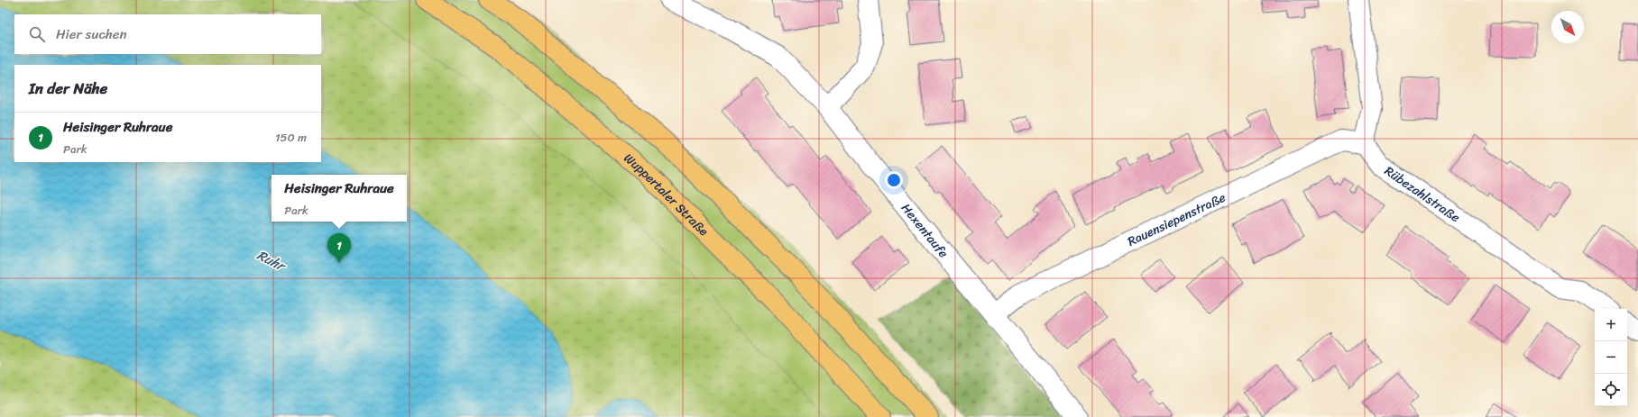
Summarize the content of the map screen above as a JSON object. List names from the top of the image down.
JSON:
{
  "streets": {
    "main road": ["Wuppertaler Straße"],
    "street": ["Rübezahlstraße", "Rauensiepenstraße", "Hexentaufe"]
  },
  "crossings": [
    ["Rübezahlstraße", "Rauensiepenstraße"],
    ["Rauensiepenstraße", "Hexentaufe"]
  ],
  "water": ["Ruhr"],
  "north": "bottom right",
  "page": {
    "search": "Hier suchen",
    "heading": "In der Nähe",
    "list": [
      {
        "mark": "1",
        "name": "Heisinger Ruhraue",
        "note": "Park",
        "value": "150 m"
      }
    ],
    "popup": ["Heisinger Ruhraue", "Park"],
    "pins": "1",
    "map_buttons": ["+", "−"]
  }
}
